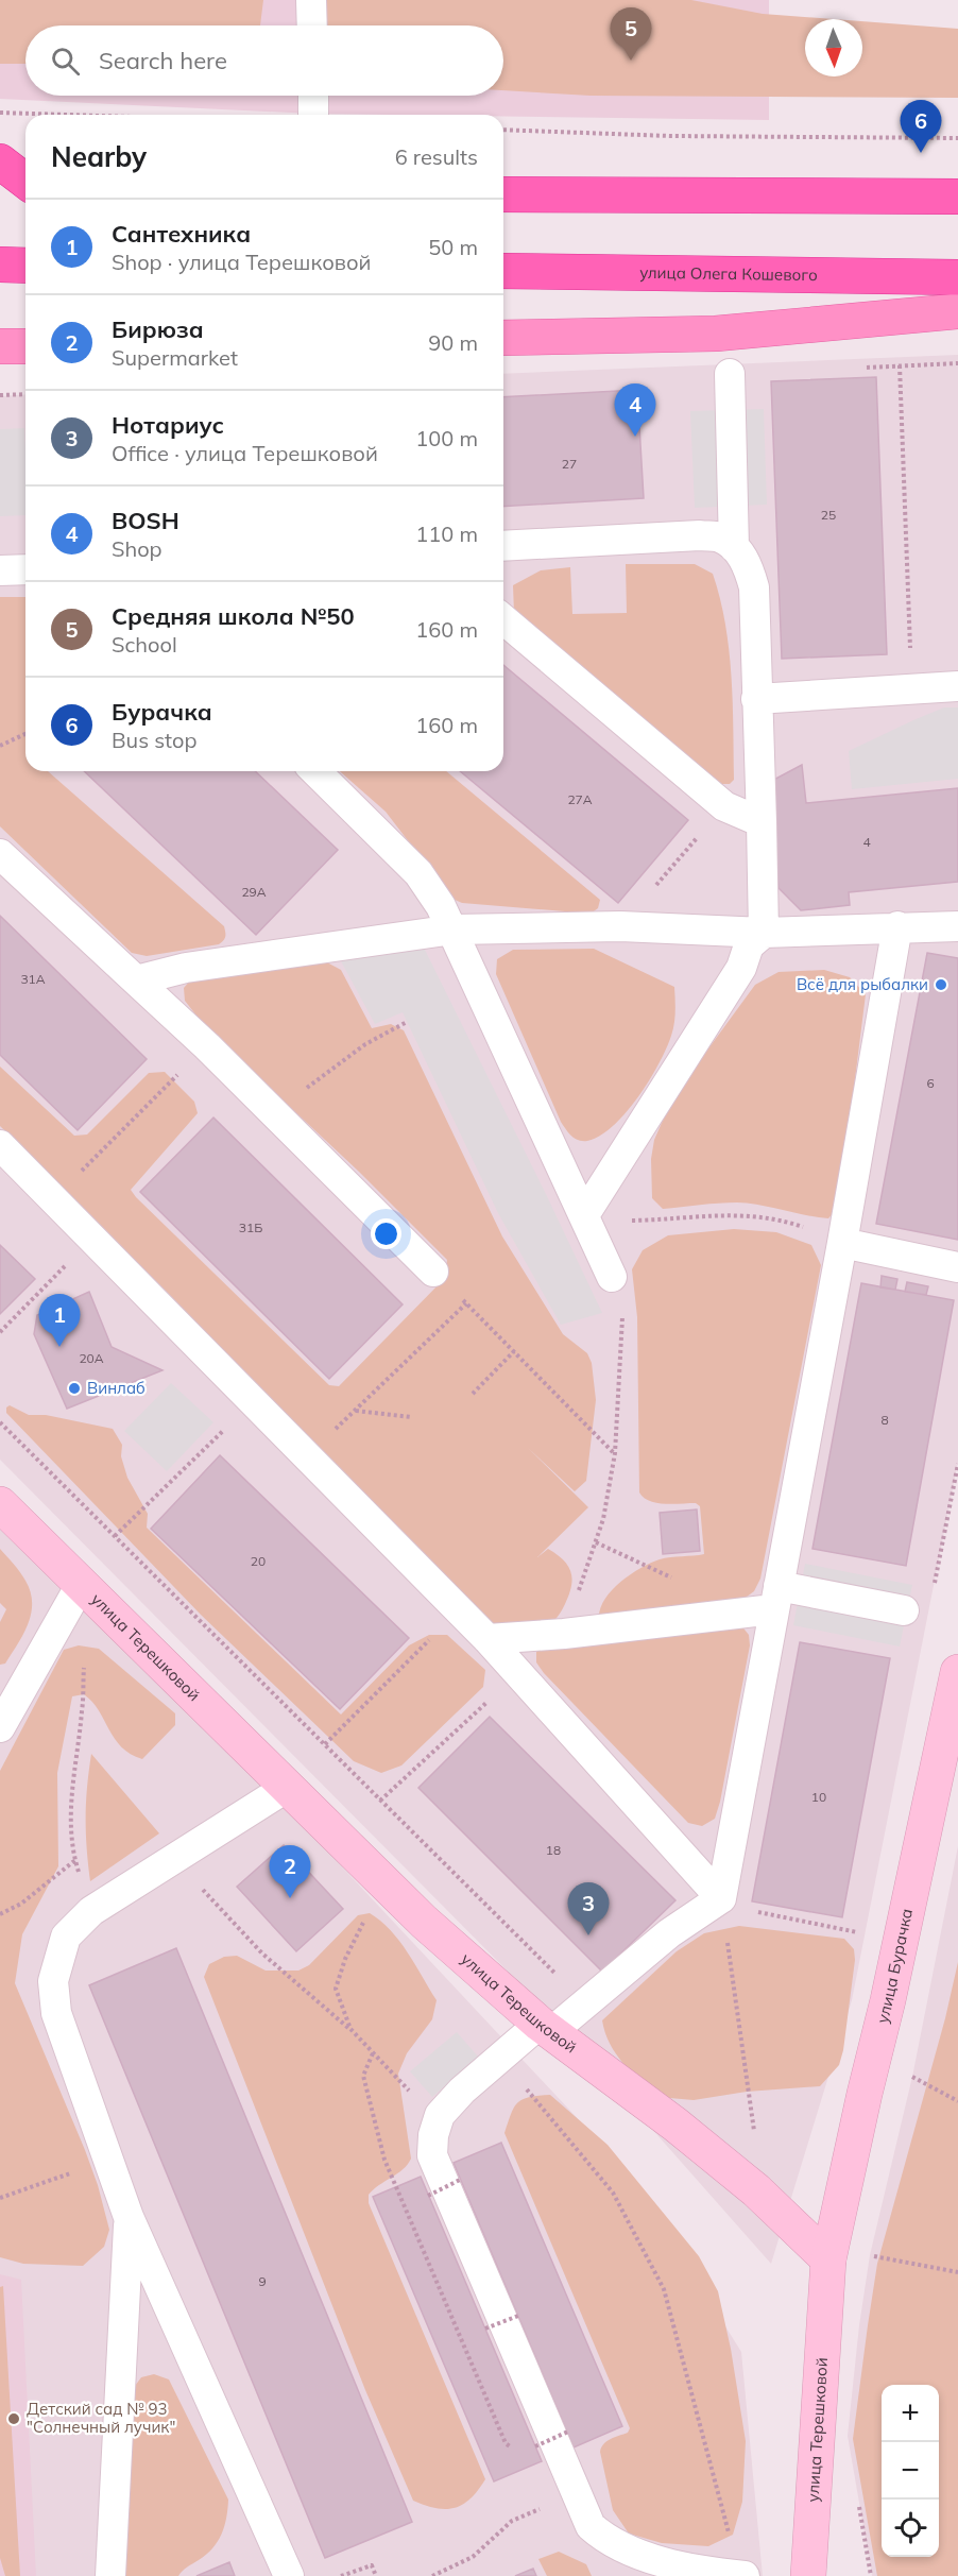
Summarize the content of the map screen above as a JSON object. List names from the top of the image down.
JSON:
{
  "streets": {
    "highway": ["улица Олега Кошевого"],
    "main road": ["улица Терешковой", "улица Бурачка"]
  },
  "crossings": [
    ["улица Терешковой", "улица Бурачка"]
  ],
  "places": ["Всё для рыбалки", "Винлаб", "Детский сад № 93 \"Солнечный лучик\""],
  "house_numbers": [
    "27",
    "25",
    "27А",
    "4",
    "29А",
    "31А",
    "6",
    "31Б",
    "20А",
    "8",
    "20",
    "10",
    "18",
    "9"
  ],
  "north": "bottom",
  "page": {
    "pins": [
      "5",
      "6",
      "4",
      "1",
      "2",
      "3"
    ],
    "search": "Search here",
    "heading": ["Nearby", "6 results"],
    "list": [
      {
        "mark": "1",
        "name": "Сантехника",
        "note": "Shop · улица Терешковой",
        "value": "50 m"
      },
      {
        "mark": "2",
        "name": "Бирюза",
        "note": "Supermarket",
        "value": "90 m"
      },
      {
        "mark": "3",
        "name": "Нотариус",
        "note": "Office · улица Терешковой",
        "value": "100 m"
      },
      {
        "mark": "4",
        "name": "BOSH",
        "note": "Shop",
        "value": "110 m"
      },
      {
        "mark": "5",
        "name": "Средняя школа №50",
        "note": "School",
        "value": "160 m"
      },
      {
        "mark": "6",
        "name": "Бурачка",
        "note": "Bus stop",
        "value": "160 m"
      }
    ],
    "map_buttons": ["+", "−"]
  }
}
